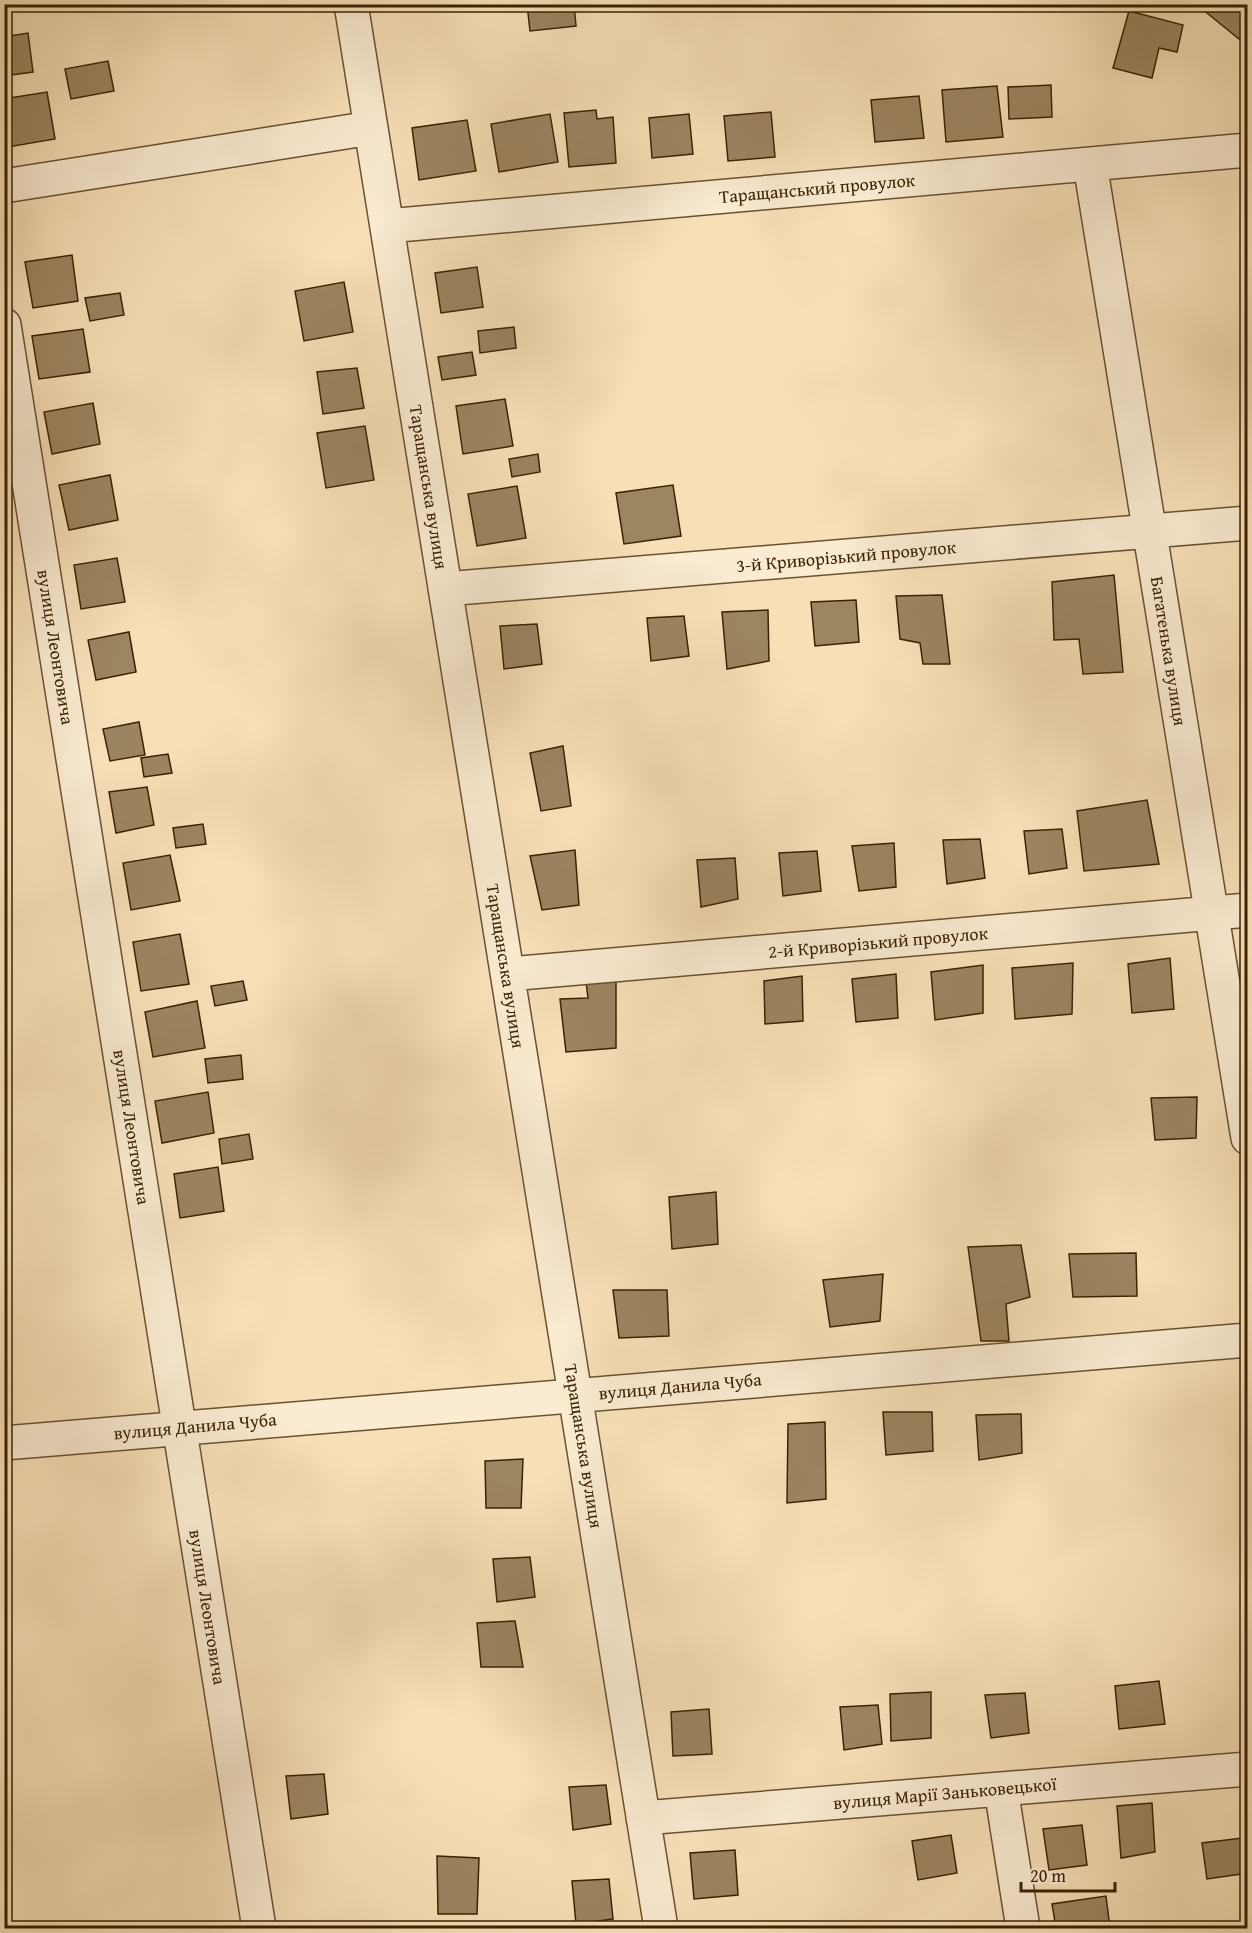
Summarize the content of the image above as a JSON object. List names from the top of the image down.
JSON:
{
  "streets": {
    "street": [
      "Таращанський провулок",
      "Таращанська вулиця",
      "3-й Криворізький провулок",
      "вулиця Леонтовича",
      "Багатенька вулиця",
      "2-й Криворізький провулок",
      "вулиця Данила Чуба",
      "вулиця Марії Заньковецької"
    ]
  },
  "crossings": [
    ["Таращанський провулок", "Таращанська вулиця"],
    ["Таращанський провулок", "Багатенька вулиця"],
    ["Таращанська вулиця", "3-й Криворізький провулок"],
    ["Таращанська вулиця", "2-й Криворізький провулок"],
    ["Таращанська вулиця", "вулиця Данила Чуба"],
    ["Таращанська вулиця", "вулиця Марії Заньковецької"],
    ["3-й Криворізький провулок", "Багатенька вулиця"],
    ["вулиця Леонтовича", "вулиця Данила Чуба"],
    ["Багатенька вулиця", "2-й Криворізький провулок"]
  ],
  "scale_bar": "20 m"
}
